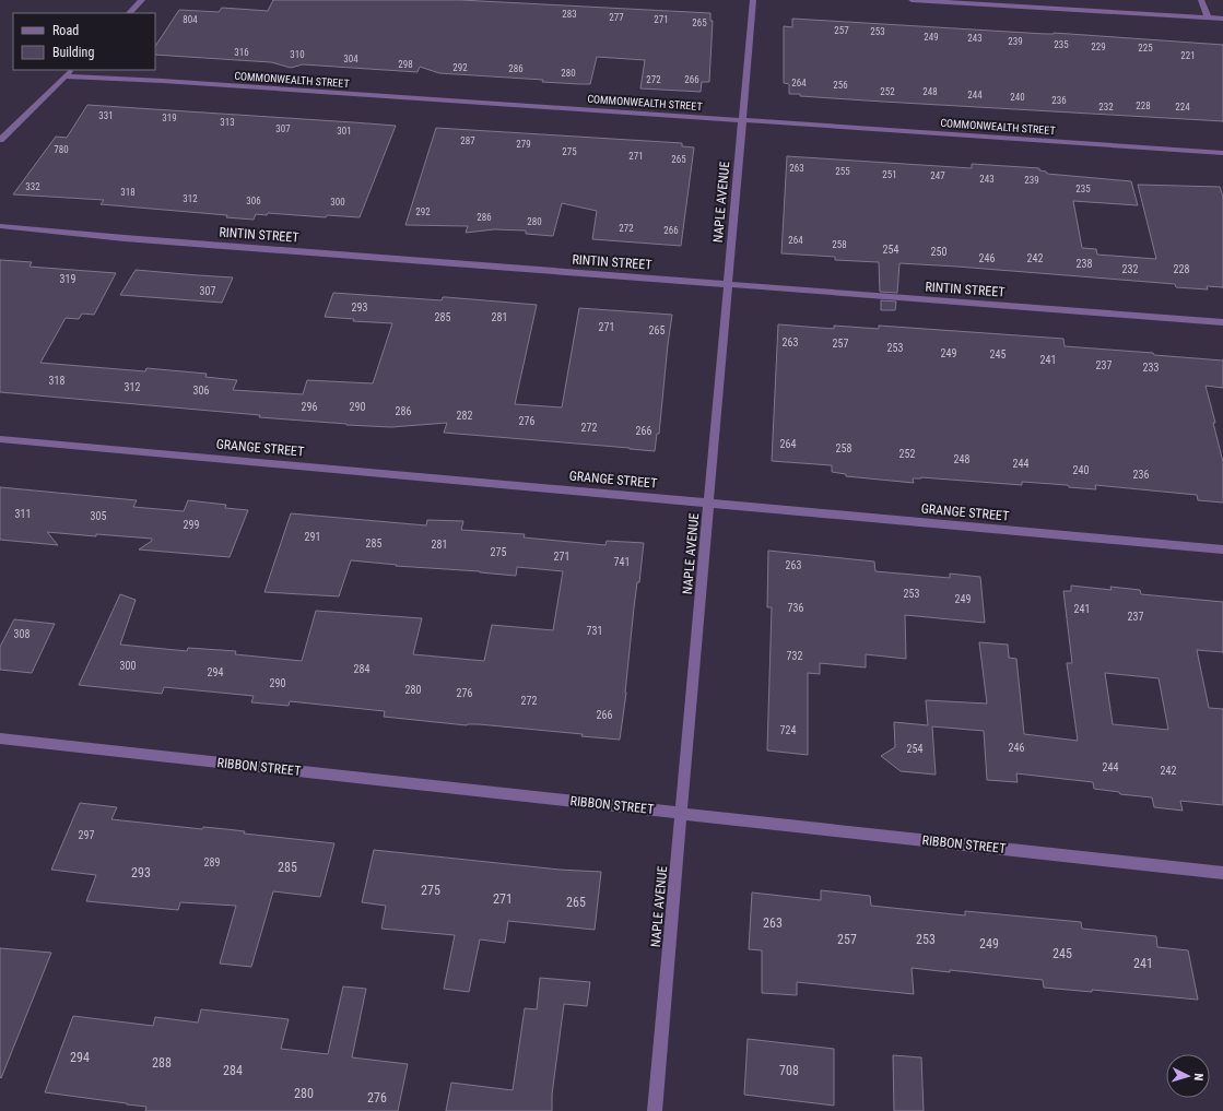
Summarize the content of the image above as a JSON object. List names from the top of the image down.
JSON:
{
  "streets": {
    "street": [
      "COMMONWEALTH STREET",
      "NAPLE AVENUE",
      "RINTIN STREET",
      "GRANGE STREET",
      "RIBBON STREET"
    ]
  },
  "crossings": [
    ["COMMONWEALTH STREET", "NAPLE AVENUE"],
    ["NAPLE AVENUE", "RINTIN STREET"],
    ["NAPLE AVENUE", "GRANGE STREET"],
    ["NAPLE AVENUE", "RIBBON STREET"]
  ],
  "house_numbers": [
    "283",
    "277",
    "804",
    "271",
    "265",
    "257",
    "253",
    "249",
    "243",
    "239",
    "235",
    "229",
    "225",
    "316",
    "310",
    "221",
    "304",
    "298",
    "292",
    "286",
    "280",
    "272",
    "266",
    "264",
    "256",
    "252",
    "248",
    "244",
    "240",
    "236",
    "228",
    "232",
    "224",
    "331",
    "319",
    "313",
    "307",
    "301",
    "287",
    "279",
    "780",
    "275",
    "271",
    "265",
    "263",
    "255",
    "251",
    "247",
    "243",
    "239",
    "332",
    "235",
    "318",
    "312",
    "306",
    "300",
    "292",
    "286",
    "280",
    "272",
    "266",
    "264",
    "258",
    "254",
    "250",
    "246",
    "242",
    "238",
    "232",
    "228",
    "319",
    "307",
    "293",
    "285",
    "281",
    "271",
    "265",
    "263",
    "257",
    "253",
    "249",
    "245",
    "241",
    "237",
    "233",
    "318",
    "312",
    "306",
    "296",
    "290",
    "286",
    "282",
    "276",
    "272",
    "266",
    "264",
    "258",
    "252",
    "248",
    "244",
    "240",
    "236",
    "311",
    "305",
    "299",
    "291",
    "285",
    "281",
    "275",
    "271",
    "741",
    "263",
    "253",
    "249",
    "736",
    "241",
    "237",
    "731",
    "308",
    "732",
    "300",
    "284",
    "294",
    "290",
    "280",
    "276",
    "272",
    "266",
    "724",
    "246",
    "254",
    "244",
    "242",
    "297",
    "289",
    "285",
    "293",
    "275",
    "271",
    "265",
    "263",
    "257",
    "253",
    "249",
    "245",
    "241",
    "294",
    "288",
    "284",
    "708",
    "280",
    "276"
  ],
  "legend": ["Road", "Building"],
  "north": "right"
}
